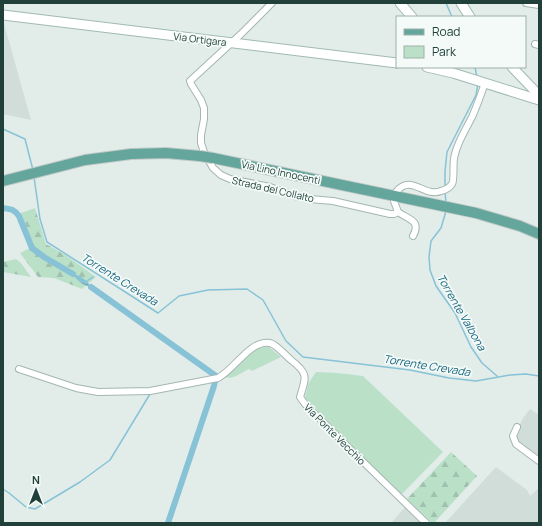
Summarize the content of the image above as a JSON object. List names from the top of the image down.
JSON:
{
  "streets": {
    "main road": ["Via Ortigara", "Via Lino Innocenti"],
    "street": ["Strada del Collalto", "Via Ponte Vecchio"]
  },
  "crossings": [
    ["Via Ortigara", "Strada del Collalto"]
  ],
  "water": ["Torrente Crevada", "Torrente Valbona"],
  "legend": ["Road", "Park"],
  "north": "top"
}
